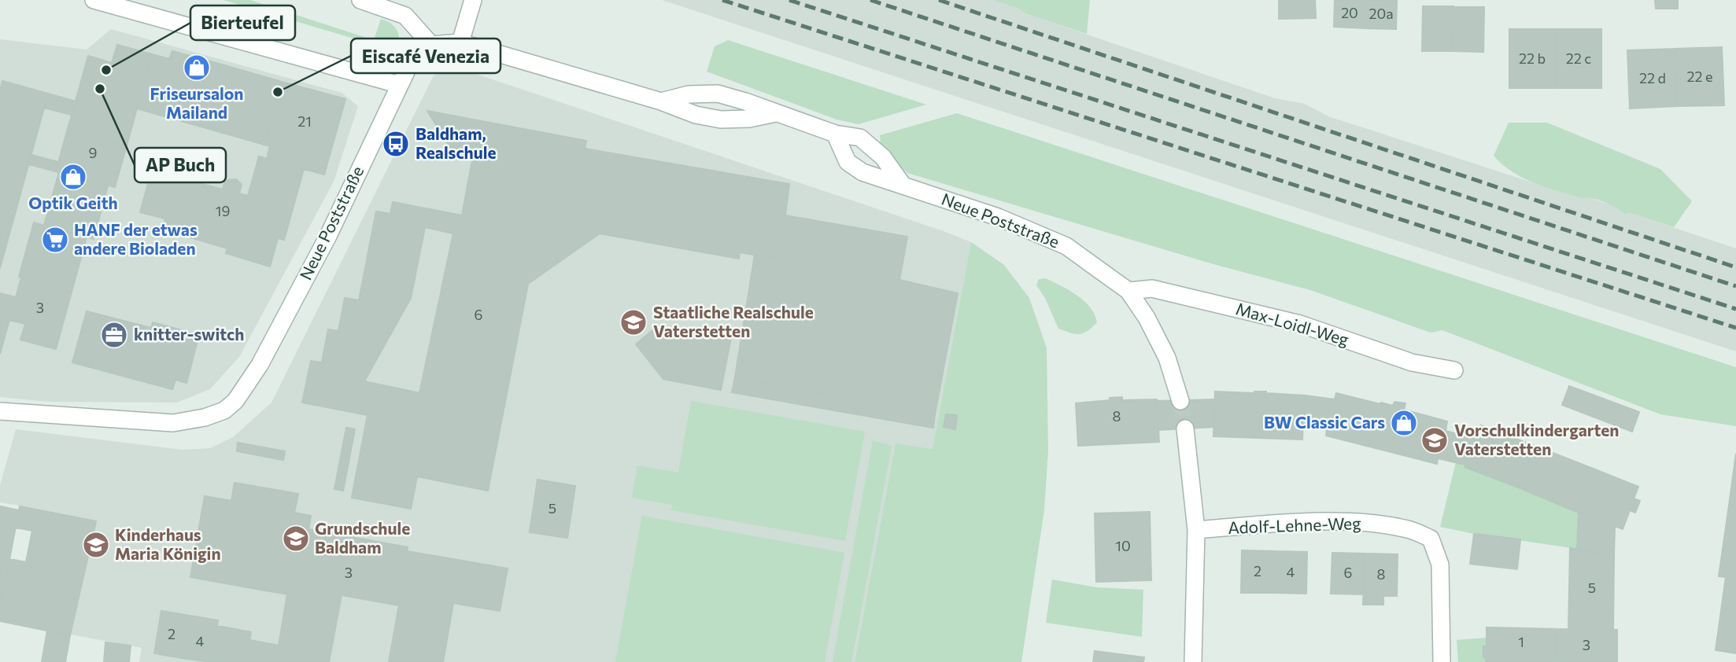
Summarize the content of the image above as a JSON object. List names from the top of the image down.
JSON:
{
  "streets": {
    "street": ["Neue Poststraße", "Max-Loidl-Weg", "Adolf-Lehne-Weg"]
  },
  "crossings": [
    ["Neue Poststraße", "Max-Loidl-Weg"]
  ],
  "places": {
    "shop": ["Friseursalon Mailand", "Optik Geith", "BW Classic Cars"],
    "other": ["Bierteufel", "AP Buch", "Eiscafé Venezia"],
    "bus stop": ["Baldham, Realschule"],
    "supermarket": ["HANF der etwas andere Bioladen"],
    "school or university": [
      "Staatliche Realschule Vaterstetten",
      "Vorschulkindergarten Vaterstetten",
      "Grundschule Baldham",
      "Kinderhaus Maria Königin"
    ],
    "office": ["knitter-switch"]
  },
  "house_numbers": [
    "20",
    "20a",
    "22 b",
    "22 c",
    "22 e",
    "22 d",
    "21",
    "9",
    "19",
    "3",
    "6",
    "8",
    "5",
    "10",
    "2",
    "4",
    "3",
    "6",
    "8",
    "5",
    "2",
    "4",
    "1",
    "3"
  ]
}
